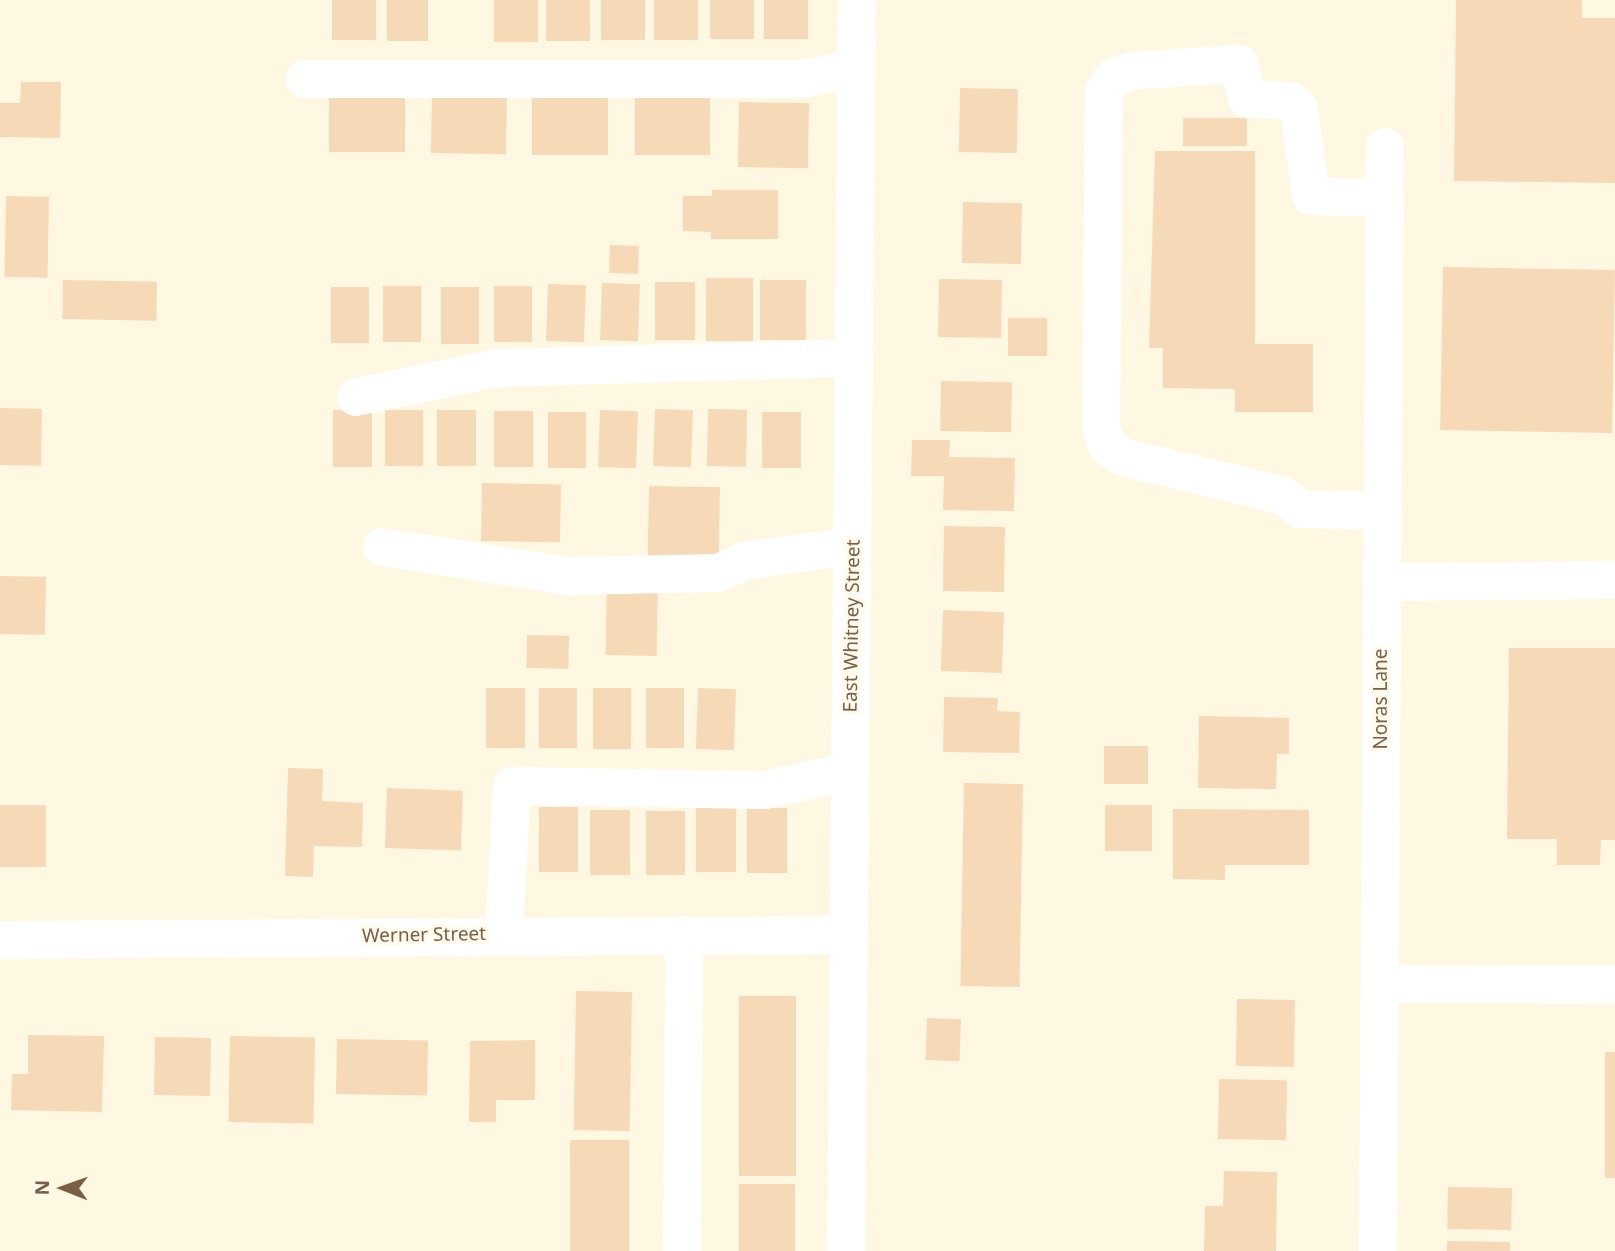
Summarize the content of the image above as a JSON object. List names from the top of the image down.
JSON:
{
  "streets": {
    "street": ["East Whitney Street", "Noras Lane", "Werner Street"]
  },
  "crossings": [
    ["East Whitney Street", "Werner Street"]
  ],
  "north": "left"
}
